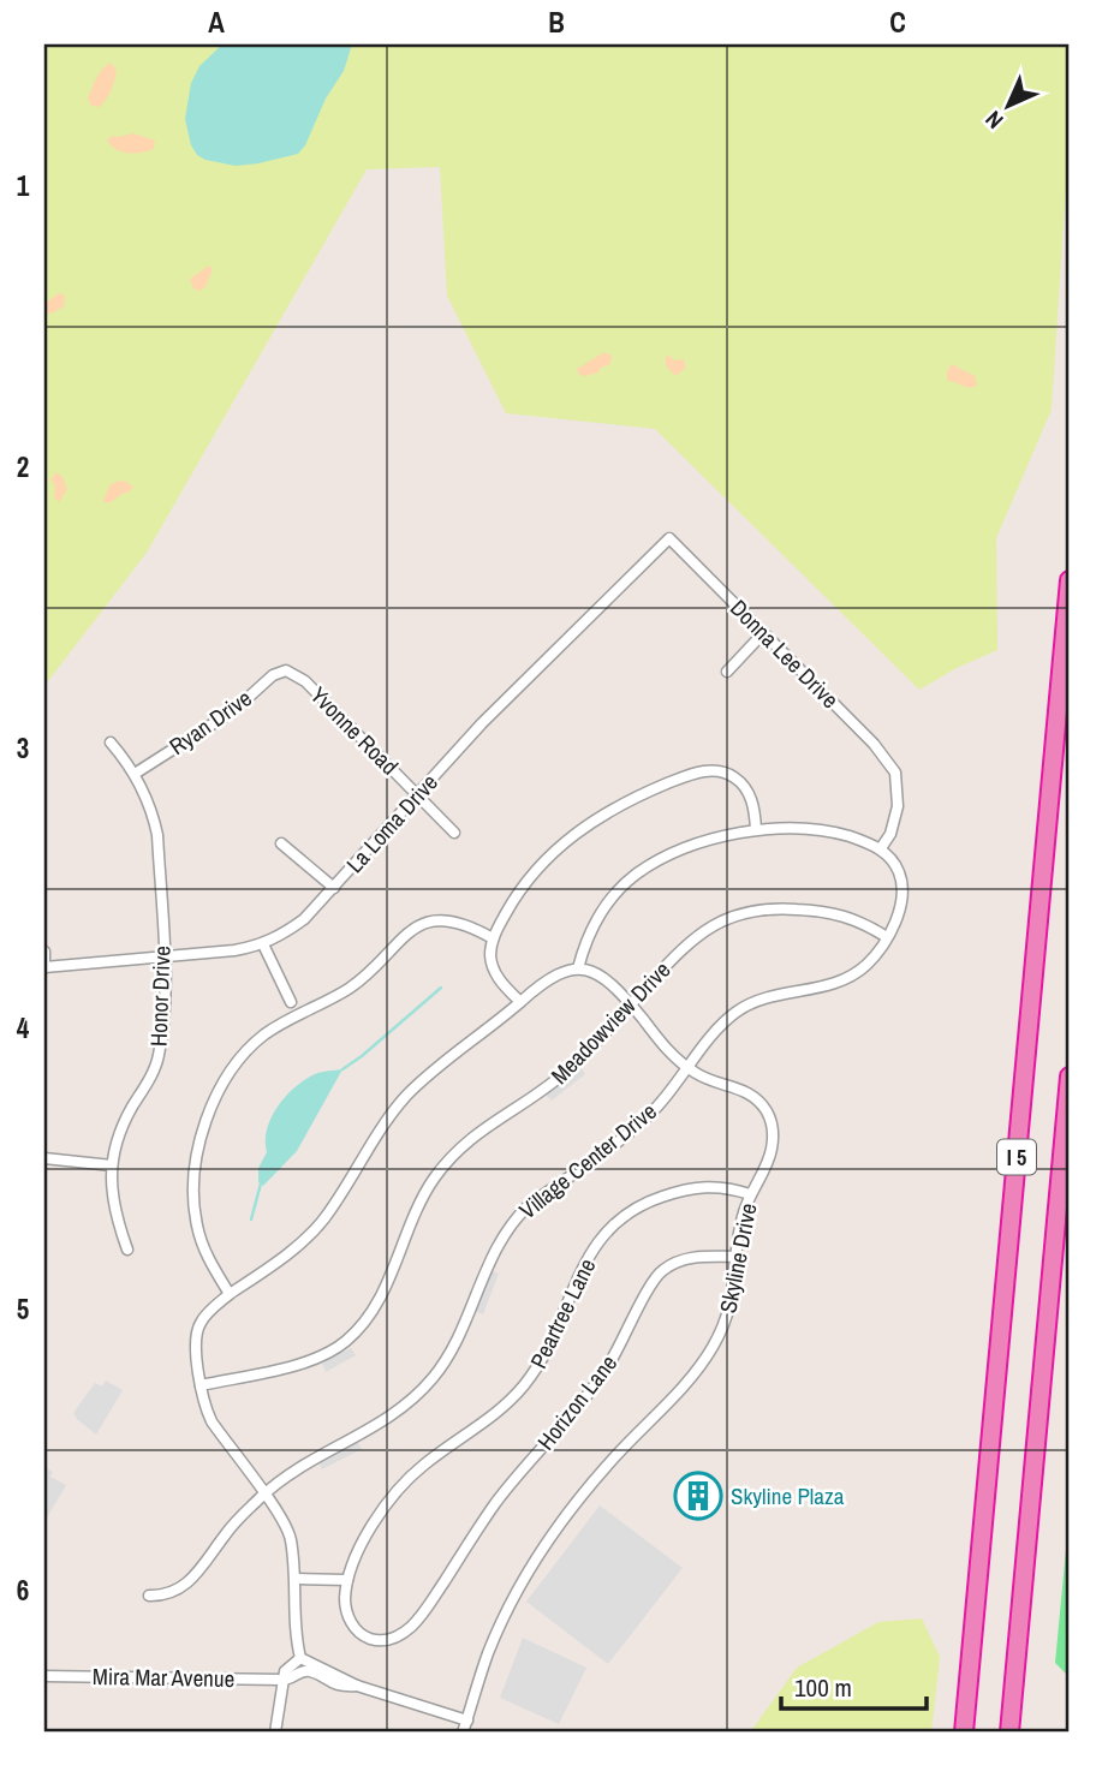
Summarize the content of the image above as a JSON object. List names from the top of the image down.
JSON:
{
  "streets": {
    "highway": ["I 5"],
    "street": [
      "Donna Lee Drive",
      "Ryan Drive",
      "Yvonne Road",
      "La Loma Drive",
      "Honor Drive",
      "Meadowview Drive",
      "Village Center Drive",
      "Skyline Drive",
      "Peartree Lane",
      "Horizon Lane",
      "Mira Mar Avenue"
    ]
  },
  "crossings": [
    ["Donna Lee Drive", "La Loma Drive"],
    ["Donna Lee Drive", "Village Center Drive"],
    ["Ryan Drive", "Yvonne Road"],
    ["Ryan Drive", "Honor Drive"],
    ["Yvonne Road", "La Loma Drive"],
    ["La Loma Drive", "Honor Drive"],
    ["Meadowview Drive", "Village Center Drive"],
    ["Meadowview Drive", "Skyline Drive"],
    ["Village Center Drive", "Skyline Drive"],
    ["Skyline Drive", "Peartree Lane"],
    ["Skyline Drive", "Horizon Lane"],
    ["Skyline Drive", "Mira Mar Avenue"],
    ["Peartree Lane", "Horizon Lane"]
  ],
  "places": {
    "building": ["Skyline Plaza"]
  },
  "scale_bar": "100 m",
  "north": "bottom left",
  "grid": {
    "columns": ["A", "B", "C"],
    "rows": [
      "1",
      "2",
      "3",
      "4",
      "5",
      "6"
    ]
  }
}
